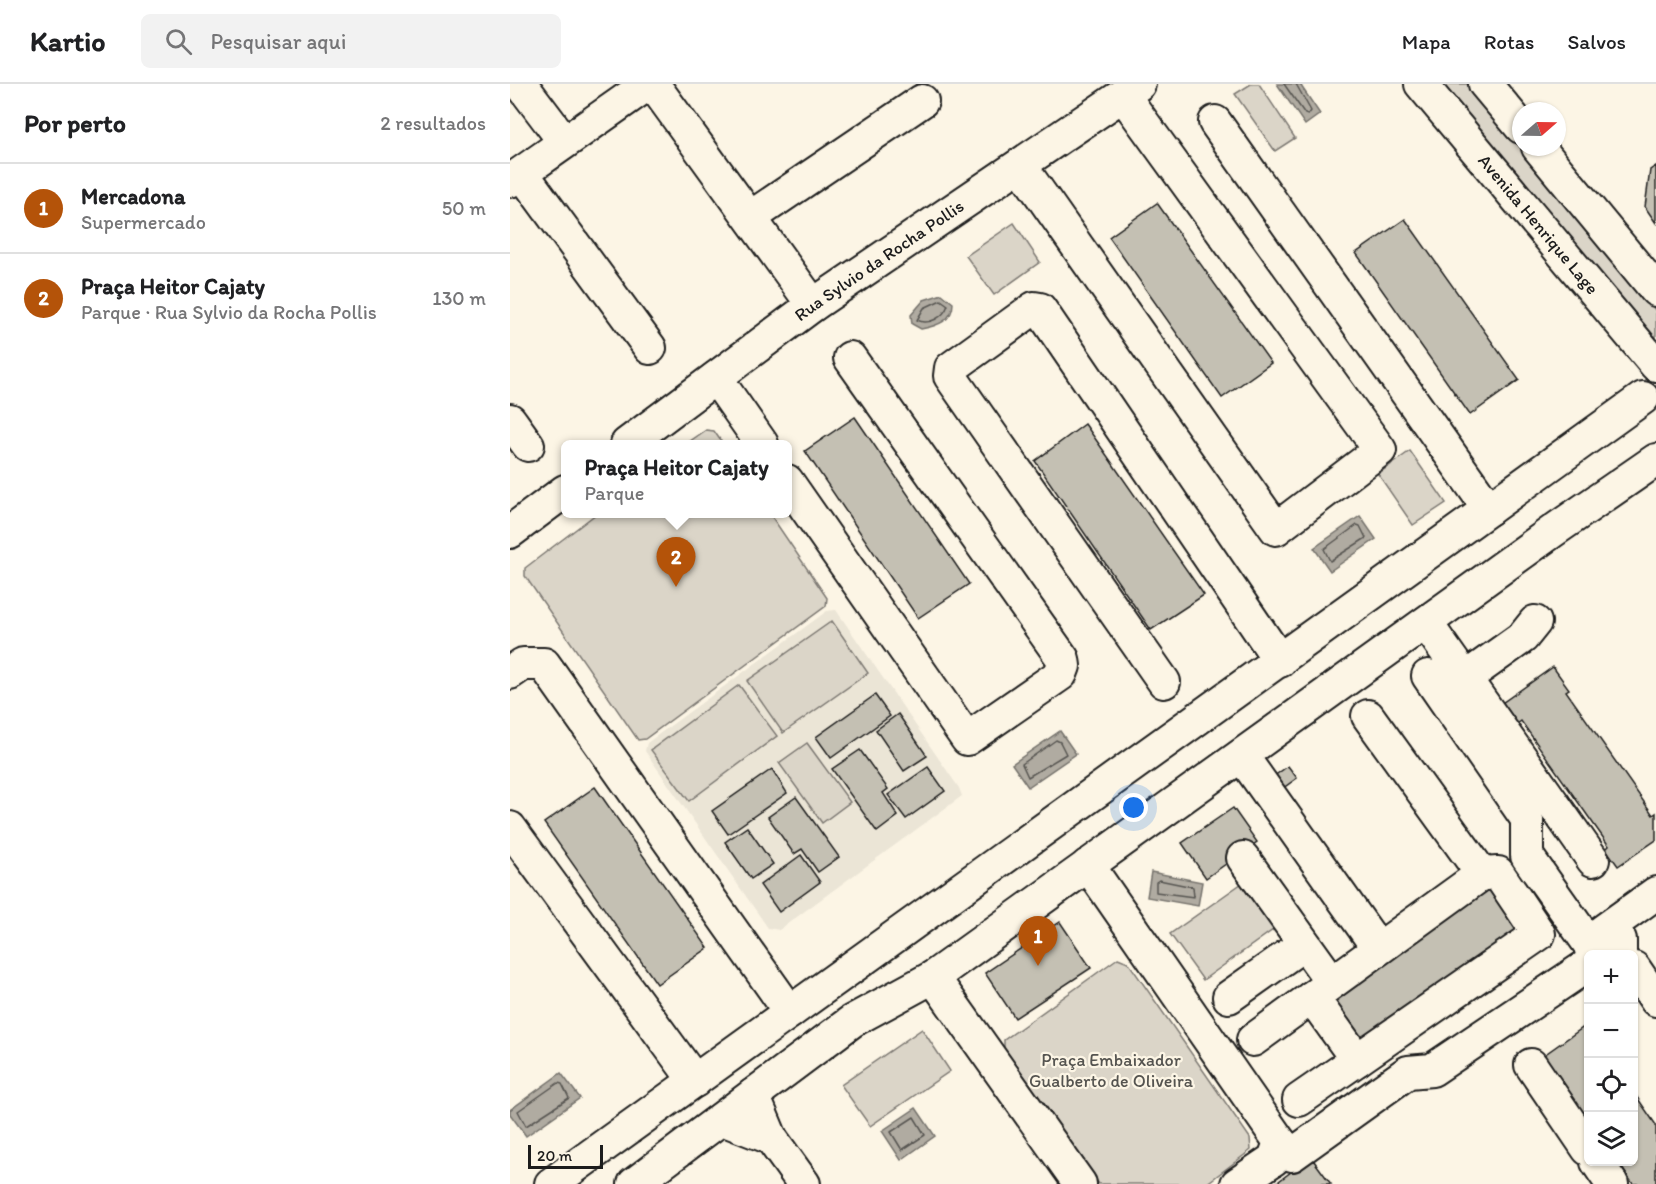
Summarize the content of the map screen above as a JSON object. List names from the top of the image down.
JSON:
{
  "streets": {
    "street": ["Avenida Henrique Lage", "Rua Sylvio da Rocha Pollis"]
  },
  "parks": ["Praça Embaixador Gualberto de Oliveira"],
  "scale_bar": "20 m",
  "north": "right",
  "page": {
    "header": "Kartio",
    "search": "Pesquisar aqui",
    "nav": ["Mapa", "Rotas", "Salvos"],
    "heading": ["Por perto", "2 resultados"],
    "list": [
      {
        "mark": "1",
        "name": "Mercadona",
        "note": "Supermercado",
        "value": "50 m"
      },
      {
        "mark": "2",
        "name": "Praça Heitor Cajaty",
        "note": "Parque · Rua Sylvio da Rocha Pollis",
        "value": "130 m"
      }
    ],
    "popup": ["Praça Heitor Cajaty", "Parque"],
    "pins": ["2", "1"],
    "map_buttons": ["+", "−"],
    "scale": "20 m"
  }
}
